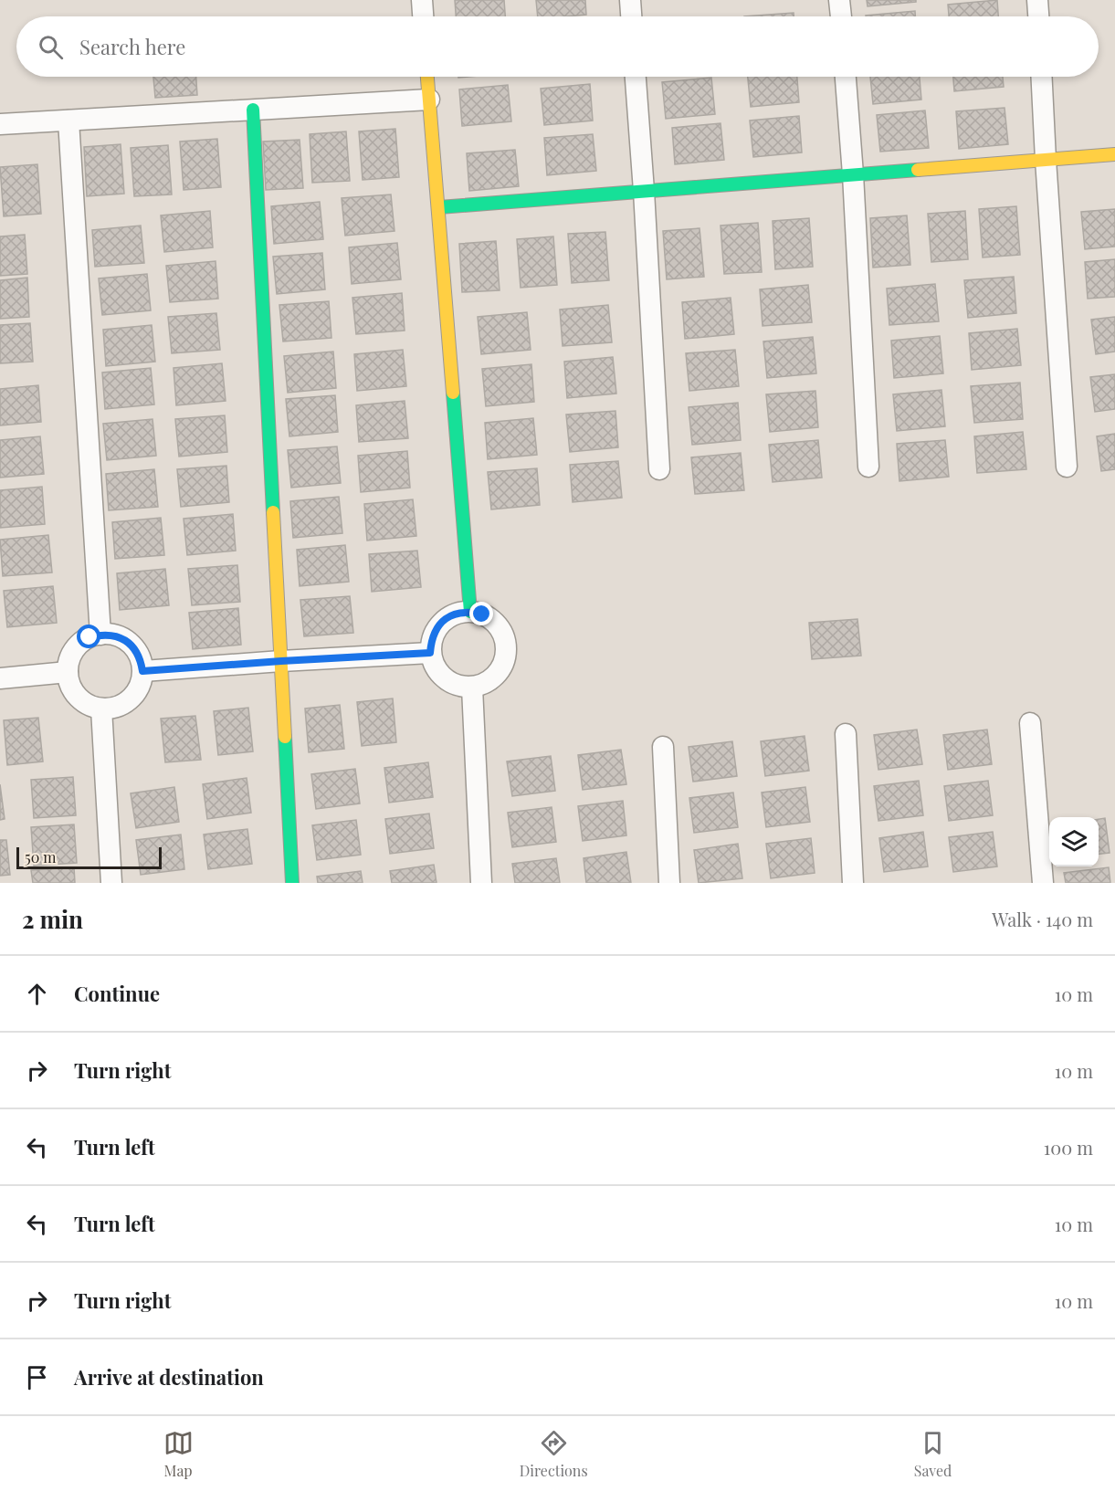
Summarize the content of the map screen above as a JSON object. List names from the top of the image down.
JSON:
{
  "scale_bar": "50 m",
  "page": {
    "search": "Search here",
    "scale": "50 m",
    "heading": ["2 min", "Walk · 140 m"],
    "list": [
      ["Continue", "10 m"],
      ["Turn right", "10 m"],
      ["Turn left", "100 m"],
      ["Turn left", "10 m"],
      ["Turn right", "10 m"],
      "Arrive at destination"
    ],
    "nav": ["Map", "Directions", "Saved"]
  }
}
